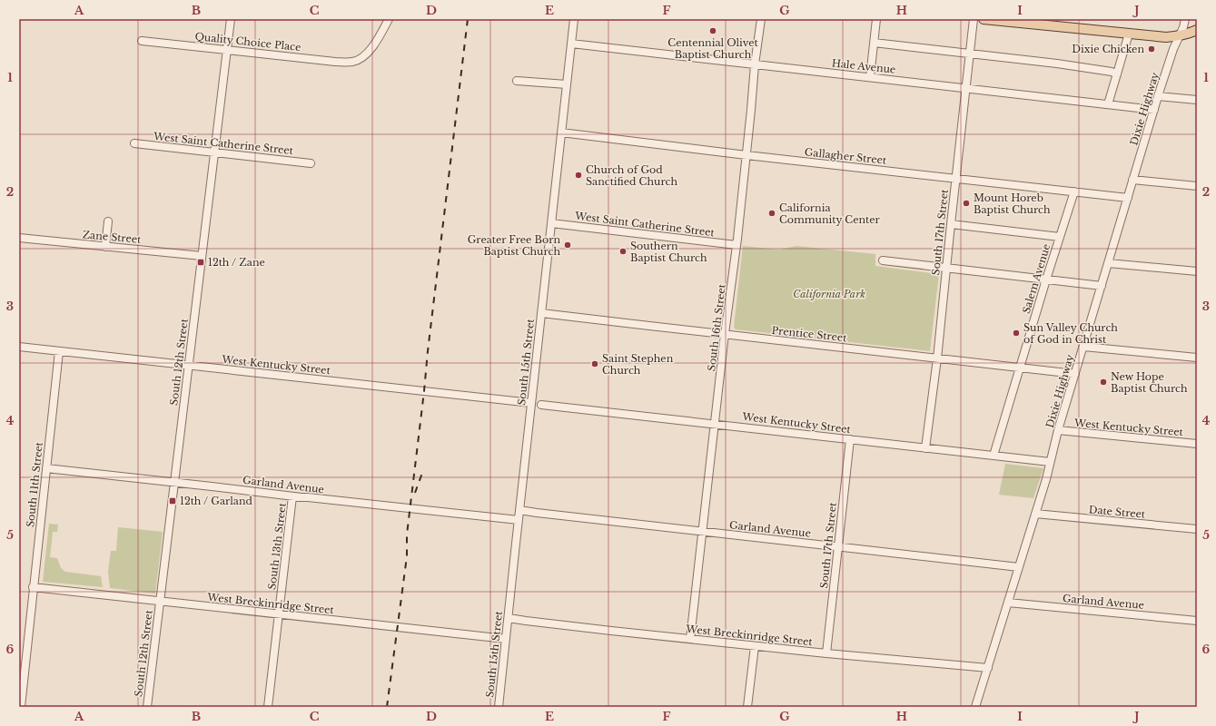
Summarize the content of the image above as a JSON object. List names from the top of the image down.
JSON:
{
  "streets": {
    "street": [
      "Quality Choice Place",
      "Hale Avenue",
      "Dixie Highway",
      "West Saint Catherine Street",
      "Gallagher Street",
      "South 17th Street",
      "Zane Street",
      "Salem Avenue",
      "South 16th Street",
      "Prentice Street",
      "South 12th Street",
      "South 15th Street",
      "West Kentucky Street",
      "South 11th Street",
      "Garland Avenue",
      "Date Street",
      "South 13th Street",
      "West Breckinridge Street"
    ]
  },
  "crossings": [
    ["Quality Choice Place", "South 12th Street"],
    ["Hale Avenue", "Dixie Highway"],
    ["Hale Avenue", "South 17th Street"],
    ["Hale Avenue", "South 16th Street"],
    ["Hale Avenue", "South 15th Street"],
    ["Dixie Highway", "Gallagher Street"],
    ["Dixie Highway", "Prentice Street"],
    ["Dixie Highway", "West Kentucky Street"],
    ["Dixie Highway", "Garland Avenue"],
    ["Dixie Highway", "Date Street"],
    ["Dixie Highway", "West Breckinridge Street"],
    ["West Saint Catherine Street", "South 16th Street"],
    ["West Saint Catherine Street", "South 12th Street"],
    ["West Saint Catherine Street", "South 15th Street"],
    ["Gallagher Street", "South 17th Street"],
    ["Gallagher Street", "Salem Avenue"],
    ["Gallagher Street", "South 16th Street"],
    ["Gallagher Street", "South 15th Street"],
    ["South 17th Street", "Prentice Street"],
    ["South 17th Street", "West Kentucky Street"],
    ["South 17th Street", "Garland Avenue"],
    ["South 17th Street", "West Breckinridge Street"],
    ["Zane Street", "South 12th Street"],
    ["Salem Avenue", "Prentice Street"],
    ["Salem Avenue", "West Kentucky Street"],
    ["South 16th Street", "Prentice Street"],
    ["South 16th Street", "West Kentucky Street"],
    ["South 16th Street", "Garland Avenue"],
    ["South 16th Street", "West Breckinridge Street"],
    ["Prentice Street", "South 15th Street"],
    ["South 12th Street", "West Kentucky Street"],
    ["South 12th Street", "Garland Avenue"],
    ["South 12th Street", "West Breckinridge Street"],
    ["South 15th Street", "West Kentucky Street"],
    ["South 15th Street", "Garland Avenue"],
    ["South 15th Street", "West Breckinridge Street"],
    ["West Kentucky Street", "South 11th Street"],
    ["South 11th Street", "Garland Avenue"],
    ["South 11th Street", "West Breckinridge Street"],
    ["Garland Avenue", "South 13th Street"],
    ["South 13th Street", "West Breckinridge Street"]
  ],
  "parks": ["California Park"],
  "places": {
    "other": [
      "Centennial Olivet Baptist Church",
      "Dixie Chicken",
      "Church of God Sanctified Church",
      "Mount Horeb Baptist Church",
      "California Community Center",
      "Greater Free Born Baptist Church",
      "Southern Baptist Church",
      "Sun Valley Church of God in Christ",
      "Saint Stephen Church",
      "New Hope Baptist Church"
    ],
    "transit": ["12th / Zane", "12th / Garland"]
  },
  "grid": {
    "columns": [
      "A",
      "B",
      "C",
      "D",
      "E",
      "F",
      "G",
      "H",
      "I",
      "J"
    ],
    "rows": [
      "1",
      "2",
      "3",
      "4",
      "5",
      "6"
    ]
  }
}
